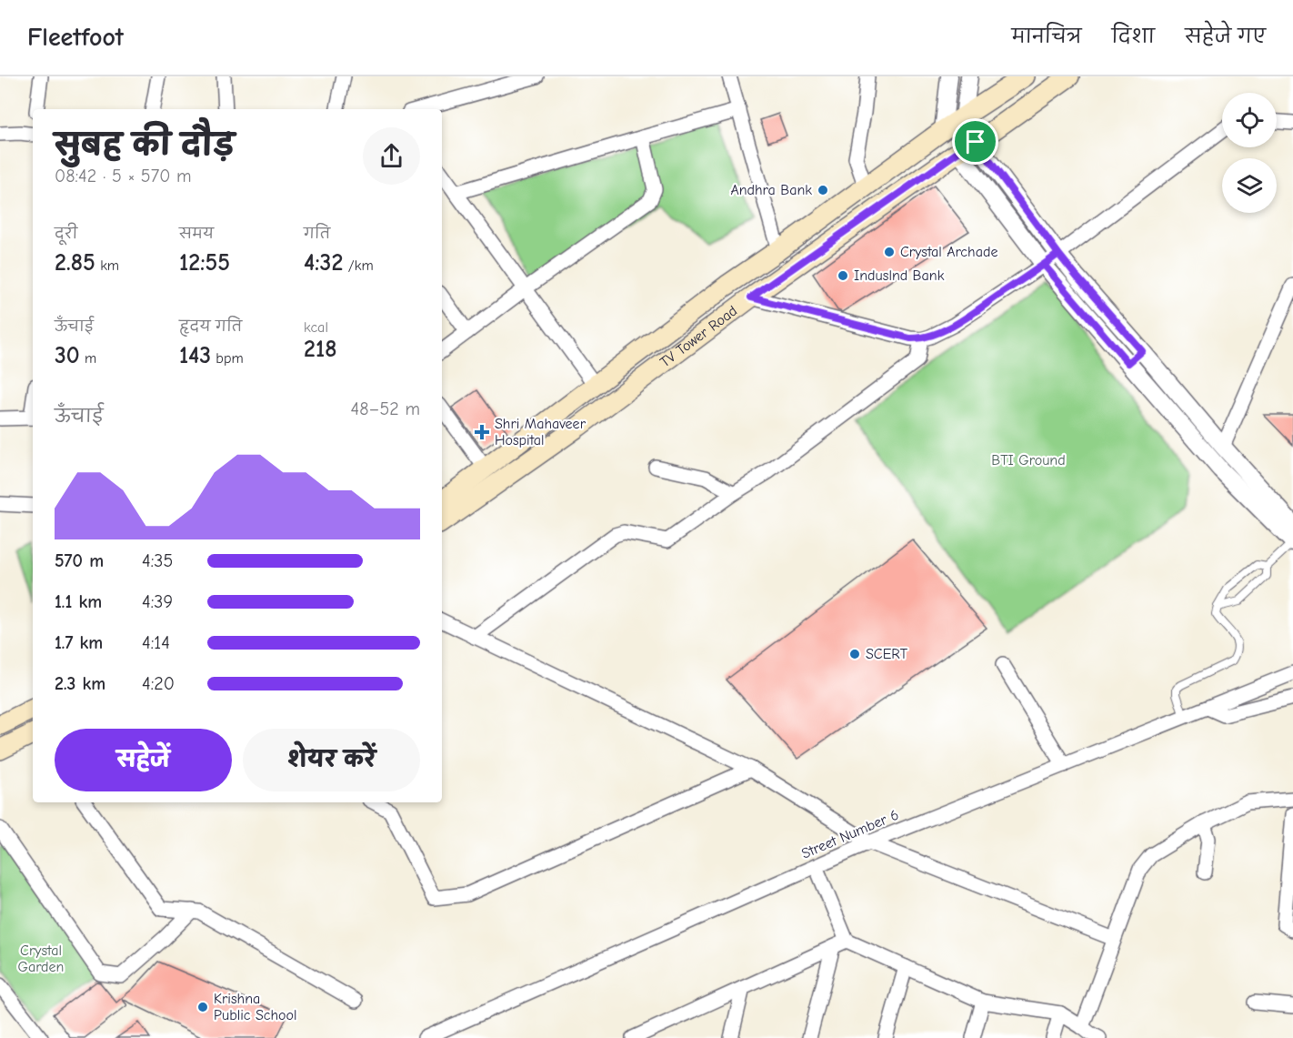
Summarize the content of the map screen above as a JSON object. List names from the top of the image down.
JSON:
{
  "streets": {
    "main road": ["TV Tower Road"],
    "street": ["Street Number 6"]
  },
  "parks": ["BTI Ground", "Crystal Garden"],
  "places": {
    "other": [
      "Andhra Bank",
      "Crystal Archade",
      "Induslnd Bank",
      "SCERT",
      "Krishna Public School"
    ],
    "health": ["Shri Mahaveer Hospital"]
  },
  "page": {
    "header": "Fleetfoot",
    "nav": ["मानचित्र", "दिशा", "सहेजे गए"],
    "heading": ["सुबह की दौड़", "08:42 · 5 × 570 m"],
    "stats": [
      ["दूरी", "2.85 km"],
      ["समय", "12:55"],
      ["गति", "4:32 /km"],
      ["ऊँचाई", "30 m"],
      ["हृदय गति", "143 bpm"],
      ["kcal", "218"]
    ],
    "chart": ["ऊँचाई", "48–52 m"],
    "list": [
      {
        "name": "570 m",
        "note": "4:35"
      },
      {
        "name": "1.1 km",
        "note": "4:39"
      },
      {
        "name": "1.7 km",
        "note": "4:14"
      },
      {
        "name": "2.3 km",
        "note": "4:20"
      }
    ],
    "buttons": ["सहेजें", "शेयर करें"]
  }
}
